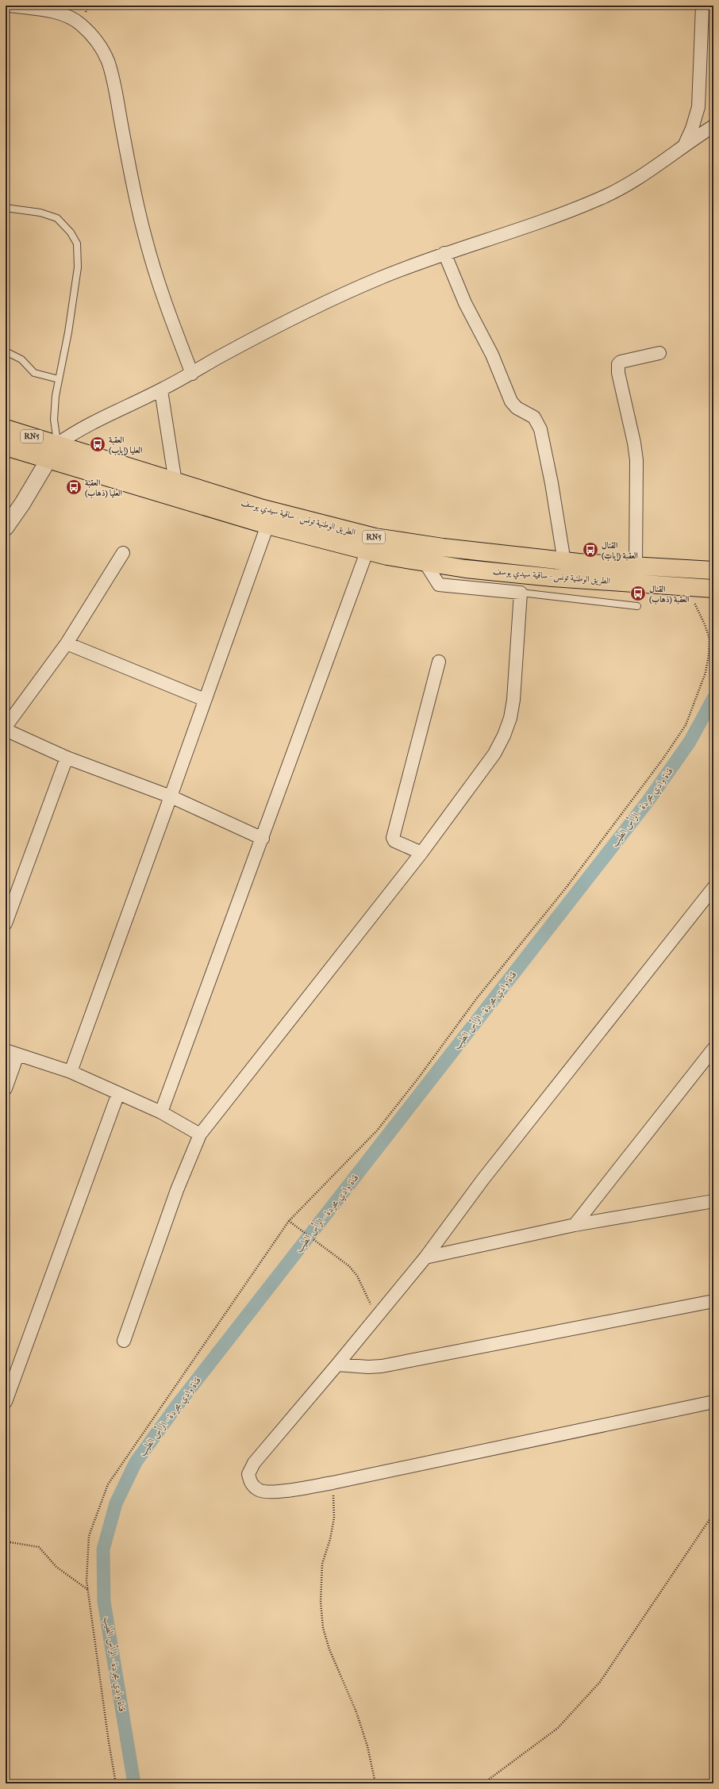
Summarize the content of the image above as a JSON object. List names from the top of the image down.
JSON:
{
  "streets": {
    "highway": ["RN5", "الطريق الوطنية تونس - ساقية سيدي يوسف"]
  },
  "water": ["قناة وادي مجردة - الرأس الطيب"],
  "places": {
    "bus stop": [
      "العقبة العليا (إياب)",
      "العقبة العليا (ذهاب)",
      "القنال العقبة (إياب)",
      "القنال العقبة (ذهاب)"
    ]
  }
}
